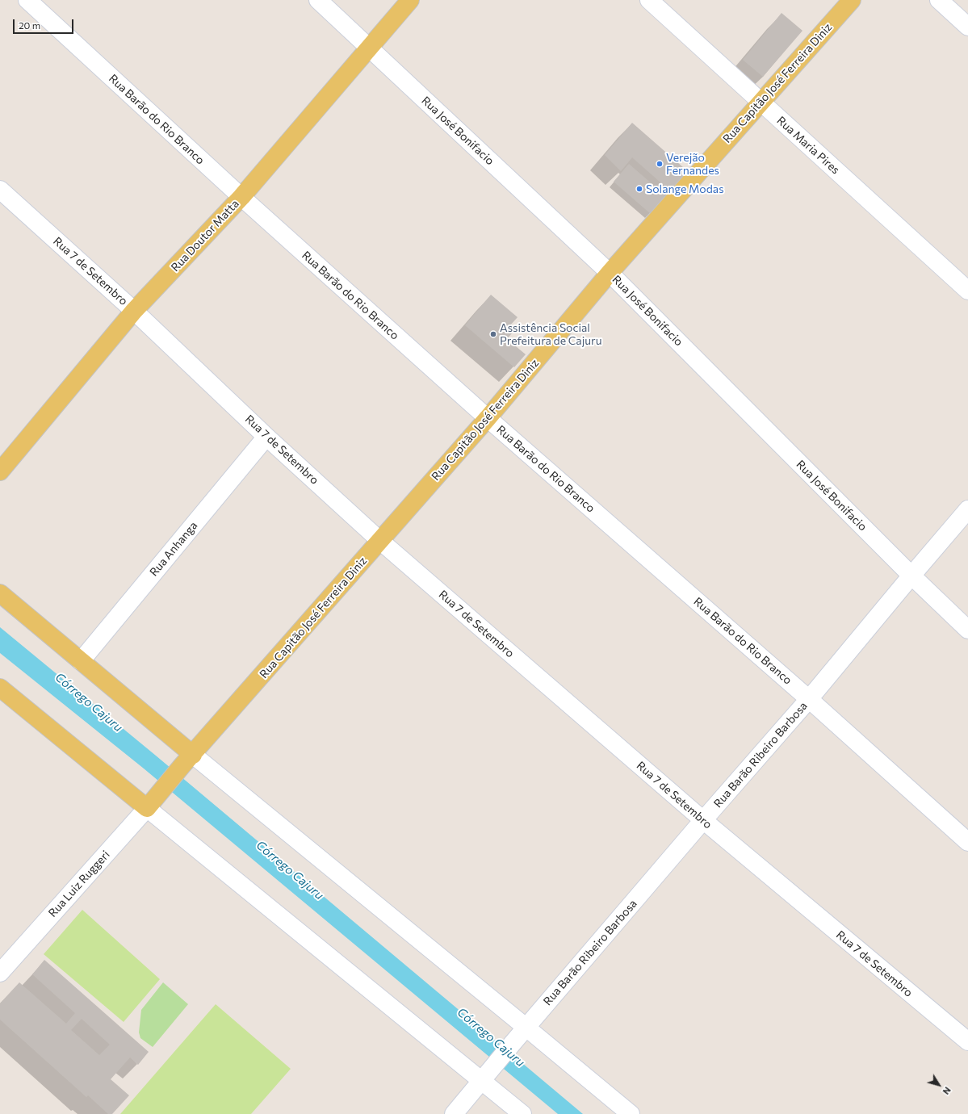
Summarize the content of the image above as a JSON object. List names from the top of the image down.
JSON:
{
  "streets": {
    "main road": ["Rua Capitão José Ferreira Diniz", "Rua Doutor Matta"],
    "street": [
      "Rua Barão do Rio Branco",
      "Rua José Bonifacio",
      "Rua Maria Pires",
      "Rua 7 de Setembro",
      "Rua Anhanga",
      "Rua Barão Ribeiro Barbosa",
      "Rua Luiz Ruggeri"
    ]
  },
  "crossings": [
    ["Rua Capitão José Ferreira Diniz", "Rua Barão do Rio Branco"],
    ["Rua Capitão José Ferreira Diniz", "Rua José Bonifacio"],
    ["Rua Capitão José Ferreira Diniz", "Rua Maria Pires"],
    ["Rua Capitão José Ferreira Diniz", "Rua 7 de Setembro"],
    ["Rua Capitão José Ferreira Diniz", "Rua Luiz Ruggeri"],
    ["Rua Barão do Rio Branco", "Rua Doutor Matta"],
    ["Rua Barão do Rio Branco", "Rua Barão Ribeiro Barbosa"],
    ["Rua José Bonifacio", "Rua Doutor Matta"],
    ["Rua José Bonifacio", "Rua Barão Ribeiro Barbosa"],
    ["Rua Doutor Matta", "Rua 7 de Setembro"],
    ["Rua 7 de Setembro", "Rua Anhanga"],
    ["Rua 7 de Setembro", "Rua Barão Ribeiro Barbosa"]
  ],
  "water": ["Córrego Cajuru"],
  "places": ["Verejão Fernandes", "Solange Modas", "Assistência Social Prefeitura de Cajuru"],
  "scale_bar": "20 m",
  "north": "bottom right"
}
